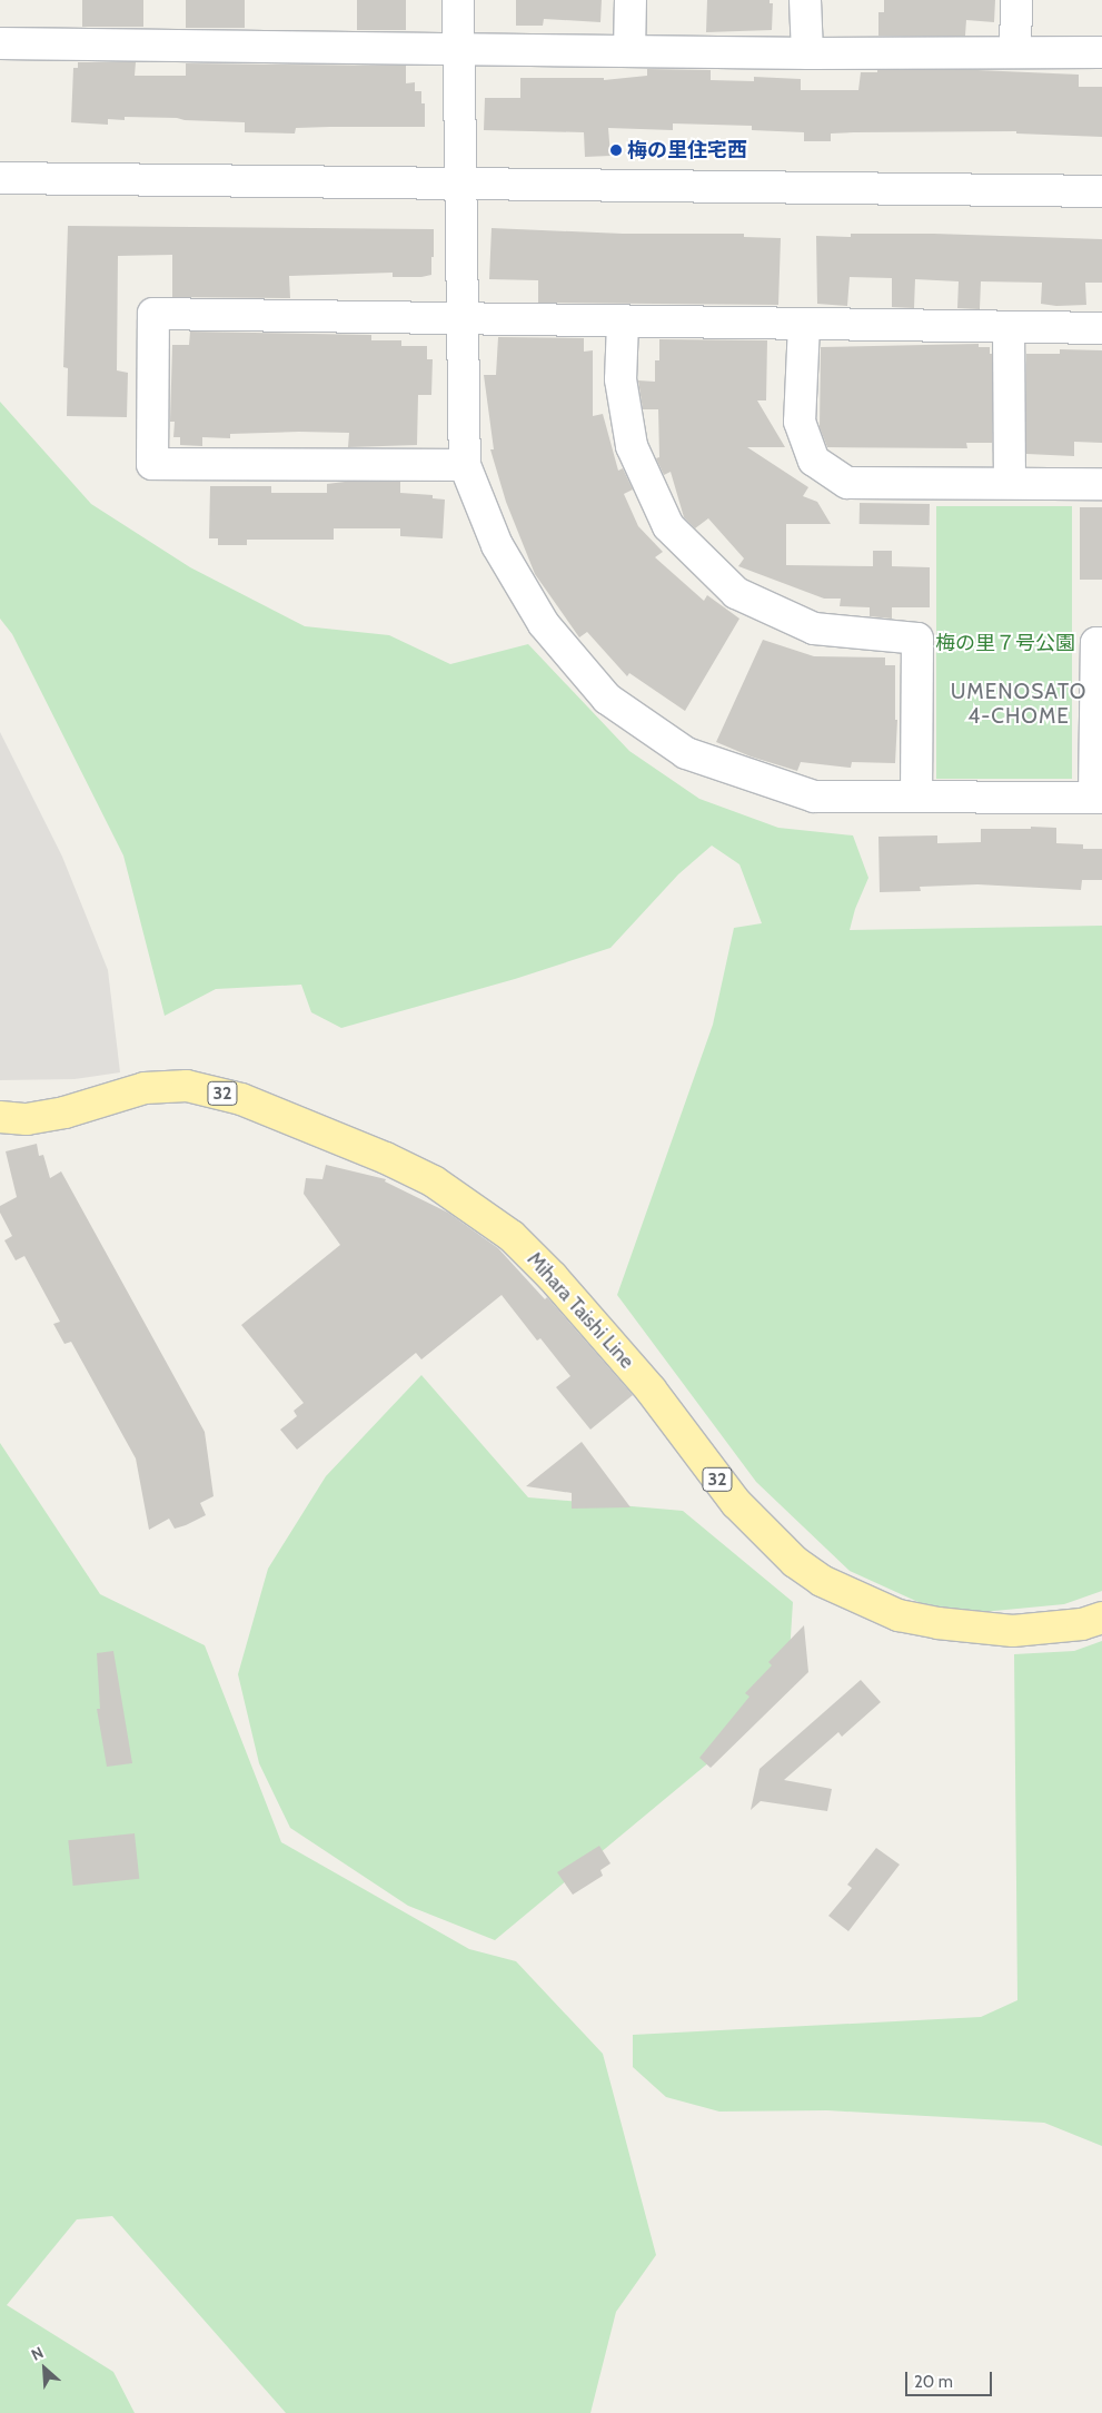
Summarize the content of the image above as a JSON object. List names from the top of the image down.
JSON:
{
  "streets": {
    "main road": ["32", "Mihara Taishi Line"]
  },
  "districts": ["UMENOSATO 4-CHOME"],
  "parks": ["梅の里７号公園"],
  "places": ["梅の里住宅西"],
  "scale_bar": "20 m",
  "north": "top left"
}
